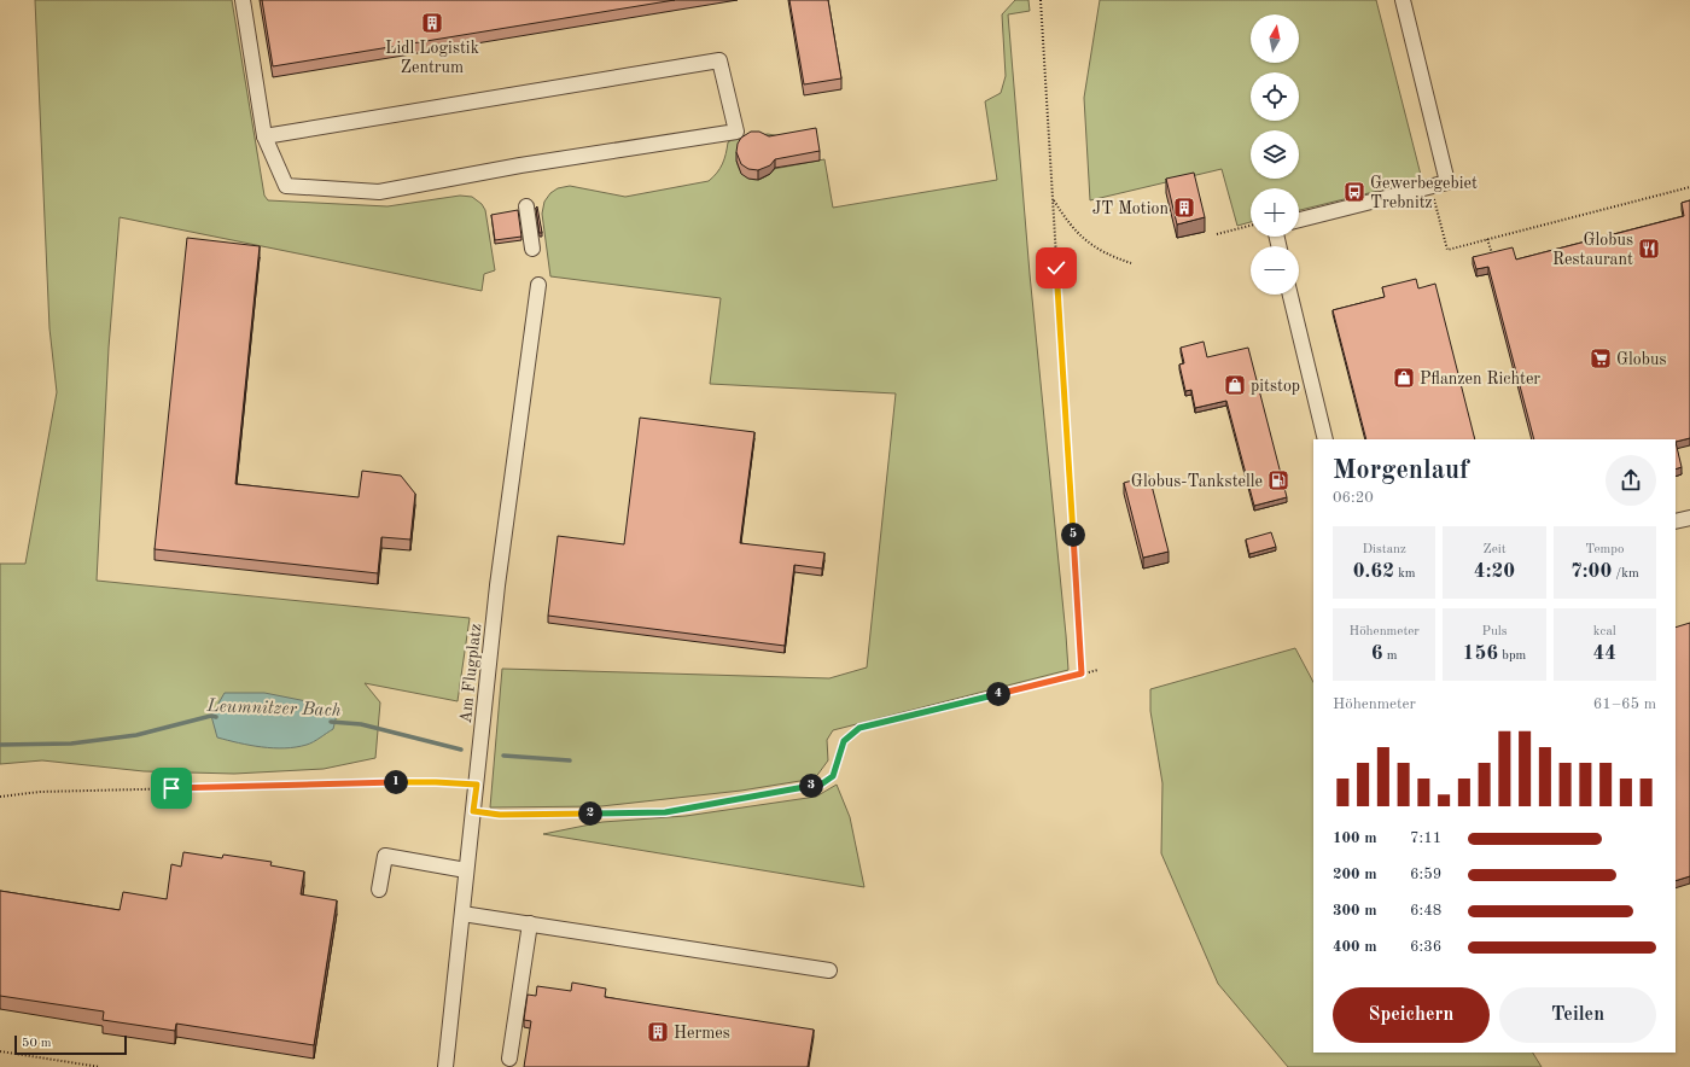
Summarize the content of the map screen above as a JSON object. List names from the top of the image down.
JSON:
{
  "streets": {
    "street": ["Am Flugplatz"]
  },
  "water": ["Leumnitzer Bach"],
  "places": {
    "building": ["Lidl Logistik Zentrum", "JT Motion", "Hermes"],
    "bus stop": ["Gewerbegebiet Trebnitz"],
    "restaurant": ["Globus Restaurant"],
    "supermarket": ["Globus"],
    "shop": ["Pflanzen Richter", "pitstop"],
    "fuel station": ["Globus-Tankstelle"]
  },
  "scale_bar": "50 m",
  "north": "top",
  "page": {
    "map_buttons": ["+", "−"],
    "heading": ["Morgenlauf", "06:20"],
    "stats": [
      ["Distanz", "0.62 km"],
      ["Zeit", "4:20"],
      ["Tempo", "7:00 /km"],
      ["Höhenmeter", "6 m"],
      ["Puls", "156 bpm"],
      ["kcal", "44"]
    ],
    "pins": [
      "5",
      "4",
      "1",
      "3",
      "2"
    ],
    "chart": ["Höhenmeter", "61–65 m"],
    "list": [
      {
        "name": "100 m",
        "note": "7:11"
      },
      {
        "name": "200 m",
        "note": "6:59"
      },
      {
        "name": "300 m",
        "note": "6:48"
      },
      {
        "name": "400 m",
        "note": "6:36"
      }
    ],
    "buttons": ["Speichern", "Teilen"],
    "scale": "50 m"
  }
}
